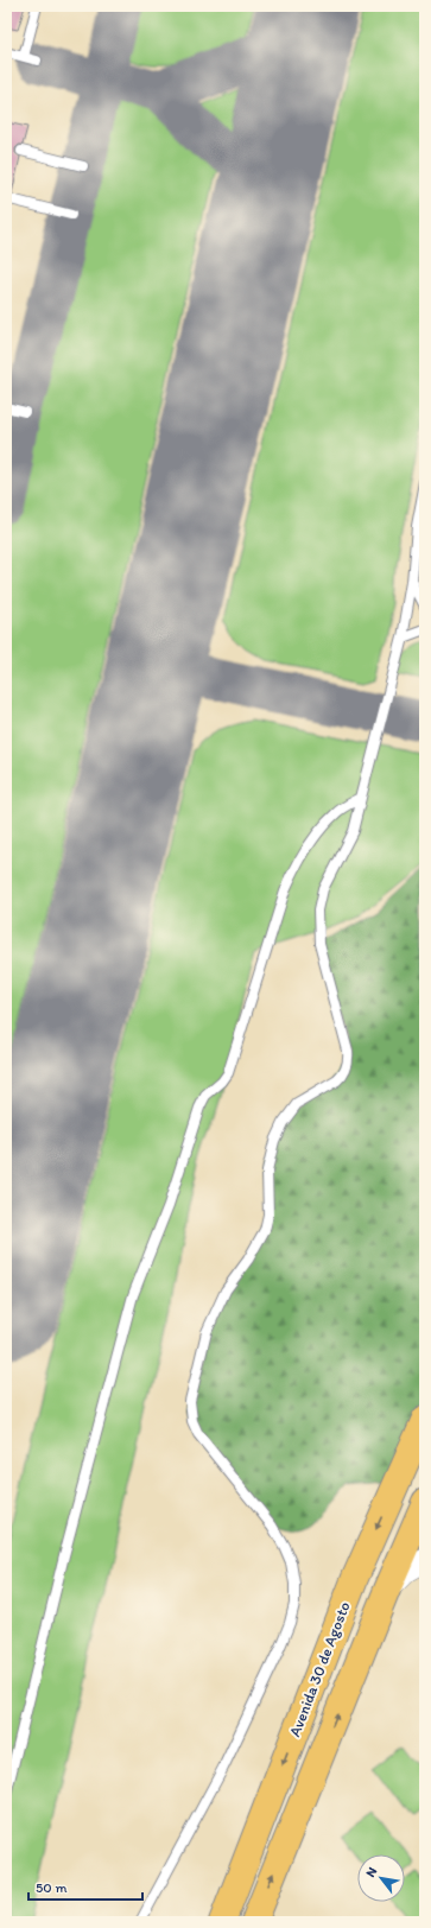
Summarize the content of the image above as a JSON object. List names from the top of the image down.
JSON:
{
  "streets": {
    "main road": ["Avenida 30 de Agosto"]
  },
  "scale_bar": "50 m",
  "north": "top left"
}
